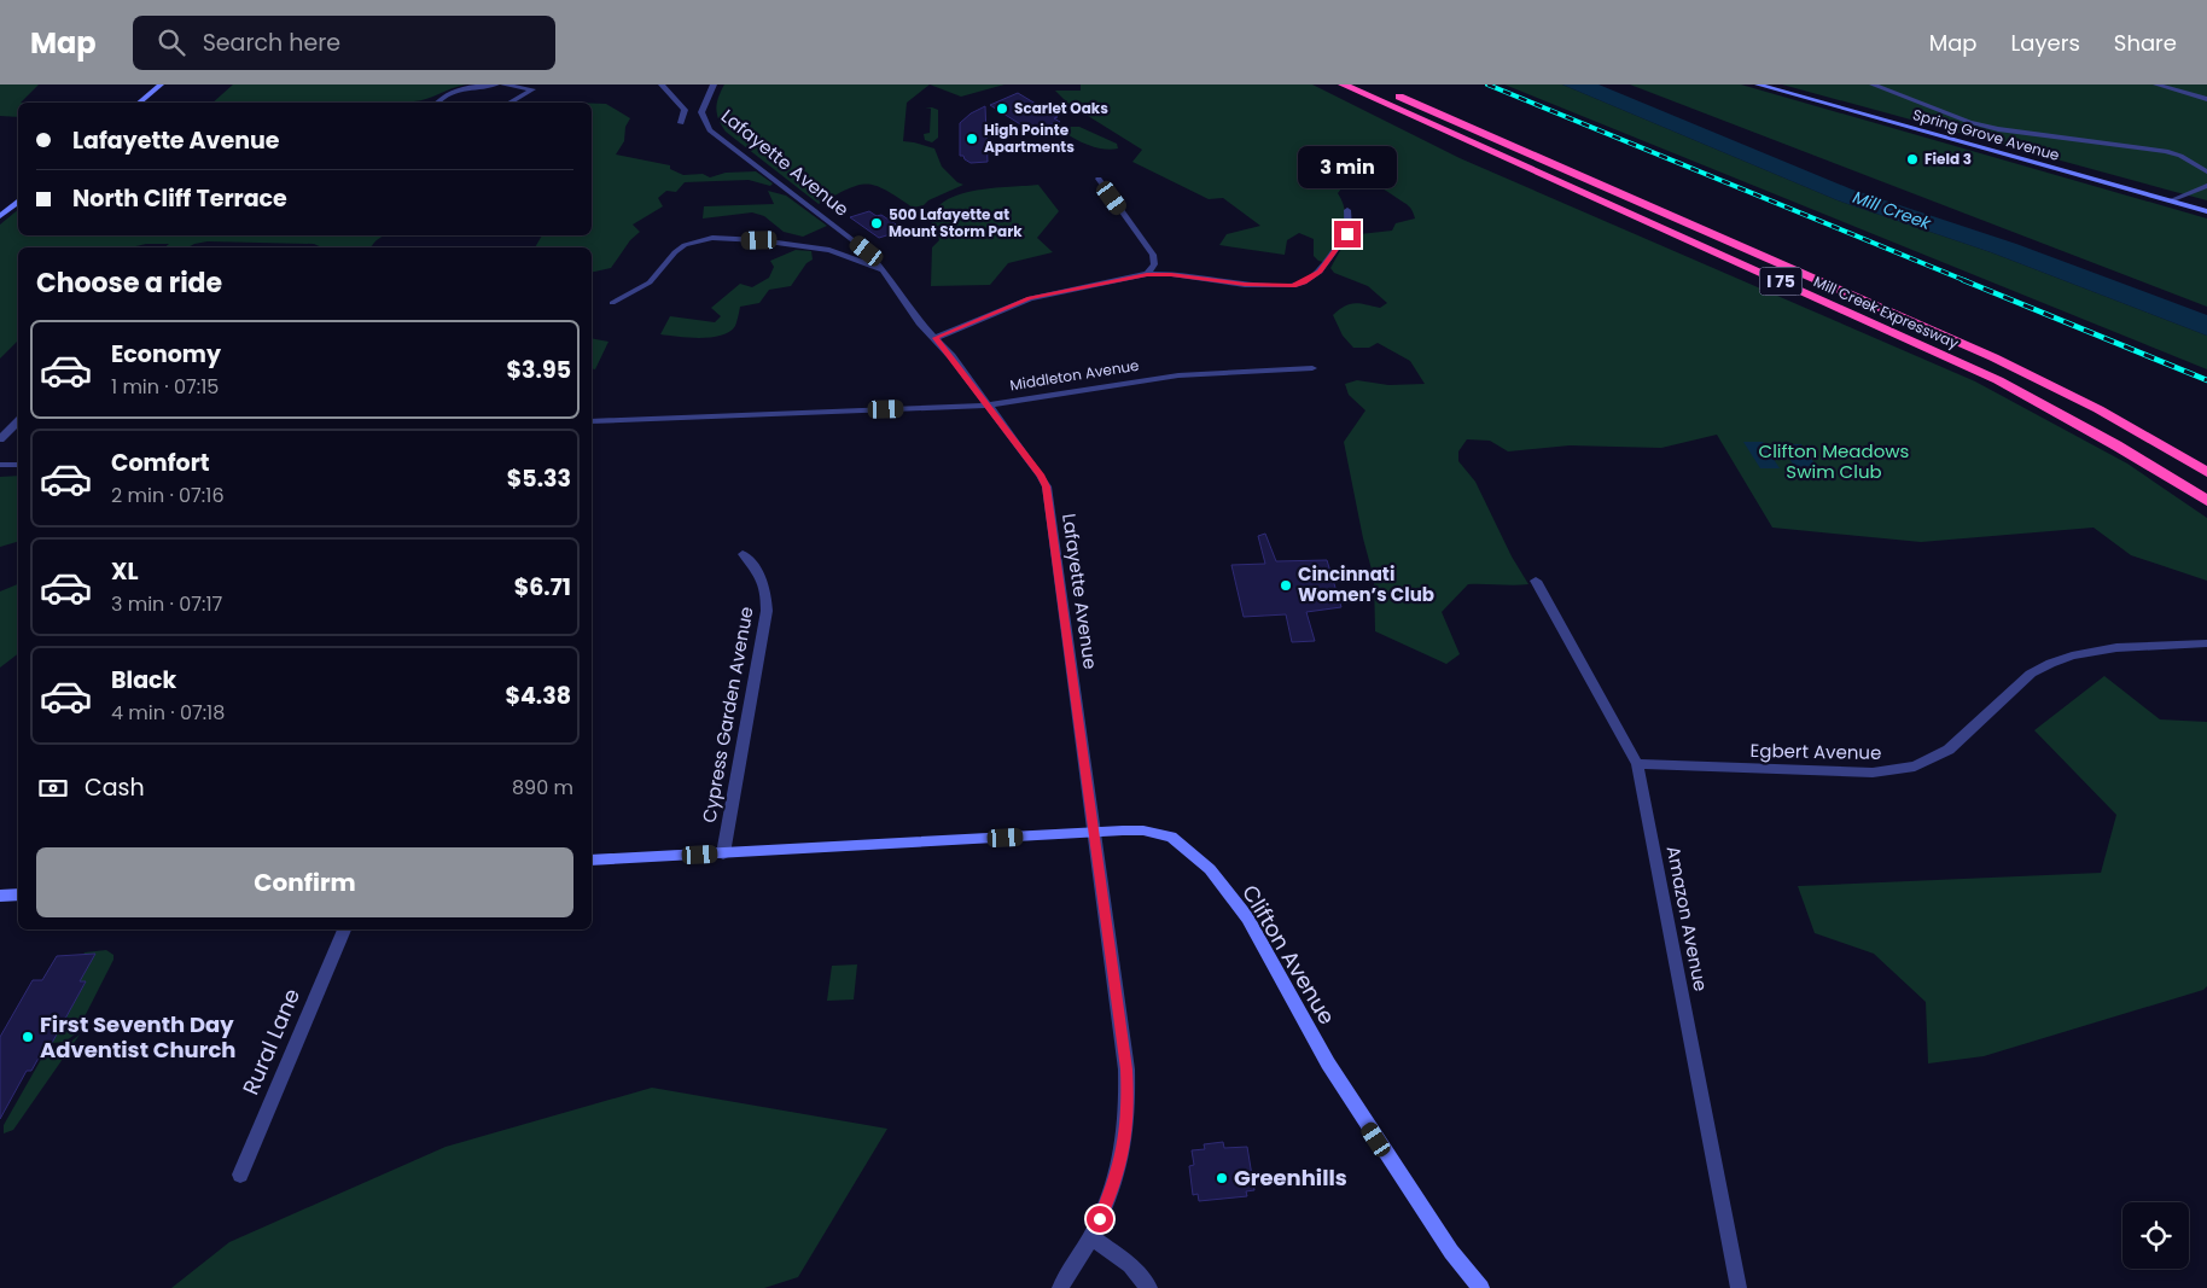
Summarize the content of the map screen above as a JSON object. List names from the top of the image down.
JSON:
{
  "streets": {
    "highway": ["I 75", "Mill Creek Expressway"],
    "main road": ["Spring Grove Avenue", "Clifton Avenue"],
    "street": [
      "Lafayette Avenue",
      "Middleton Avenue",
      "Cypress Garden Avenue",
      "Egbert Avenue",
      "Amazon Avenue",
      "Rural Lane"
    ]
  },
  "crossings": [
    ["Lafayette Avenue", "Middleton Avenue"],
    ["Lafayette Avenue", "Clifton Avenue"],
    ["Cypress Garden Avenue", "Clifton Avenue"],
    ["Egbert Avenue", "Amazon Avenue"]
  ],
  "water": ["Mill Creek"],
  "parks": ["Clifton Meadows Swim Club"],
  "places": [
    "Scarlet Oaks",
    "High Pointe Apartments",
    "Field 3",
    "500 Lafayette at Mount Storm Park",
    "Cincinnati Women’s Club",
    "First Seventh Day Adventist Church",
    "Greenhills"
  ],
  "page": {
    "header": "Map",
    "search": "Search here",
    "nav": ["Map", "Layers", "Share"],
    "banner": ["Lafayette Avenue", "North Cliff Terrace"],
    "bubble": "3 min",
    "heading": "Choose a ride",
    "list": [
      {
        "name": "Economy",
        "note": "1 min · 07:15",
        "value": "$3.95"
      },
      {
        "name": "Comfort",
        "note": "2 min · 07:16",
        "value": "$5.33"
      },
      {
        "name": "XL",
        "note": "3 min · 07:17",
        "value": "$6.71"
      },
      {
        "name": "Black",
        "note": "4 min · 07:18",
        "value": "$4.38"
      }
    ],
    "pay": ["Cash", "890 m"],
    "buttons": "Confirm"
  }
}
